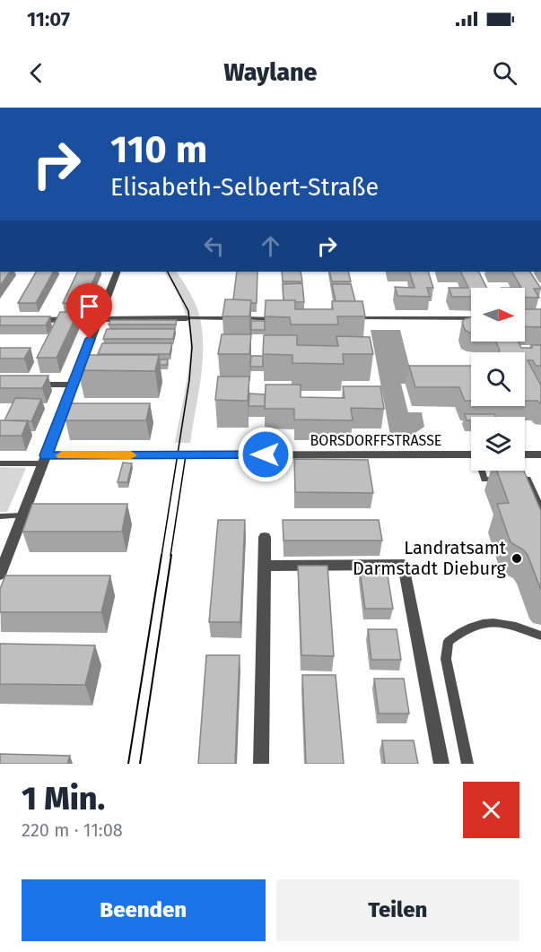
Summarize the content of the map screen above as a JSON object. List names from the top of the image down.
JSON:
{
  "streets": {
    "street": ["BORSDORFFSTRASSE"]
  },
  "places": ["Landratsamt Darmstadt Dieburg"],
  "north": "right",
  "page": {
    "status": "11:07",
    "header": "Waylane",
    "turn": ["110 m", "Elisabeth-Selbert-Straße"],
    "heading": ["1 Min.", "220 m · 11:08"],
    "buttons": ["Beenden", "Teilen"]
  }
}
